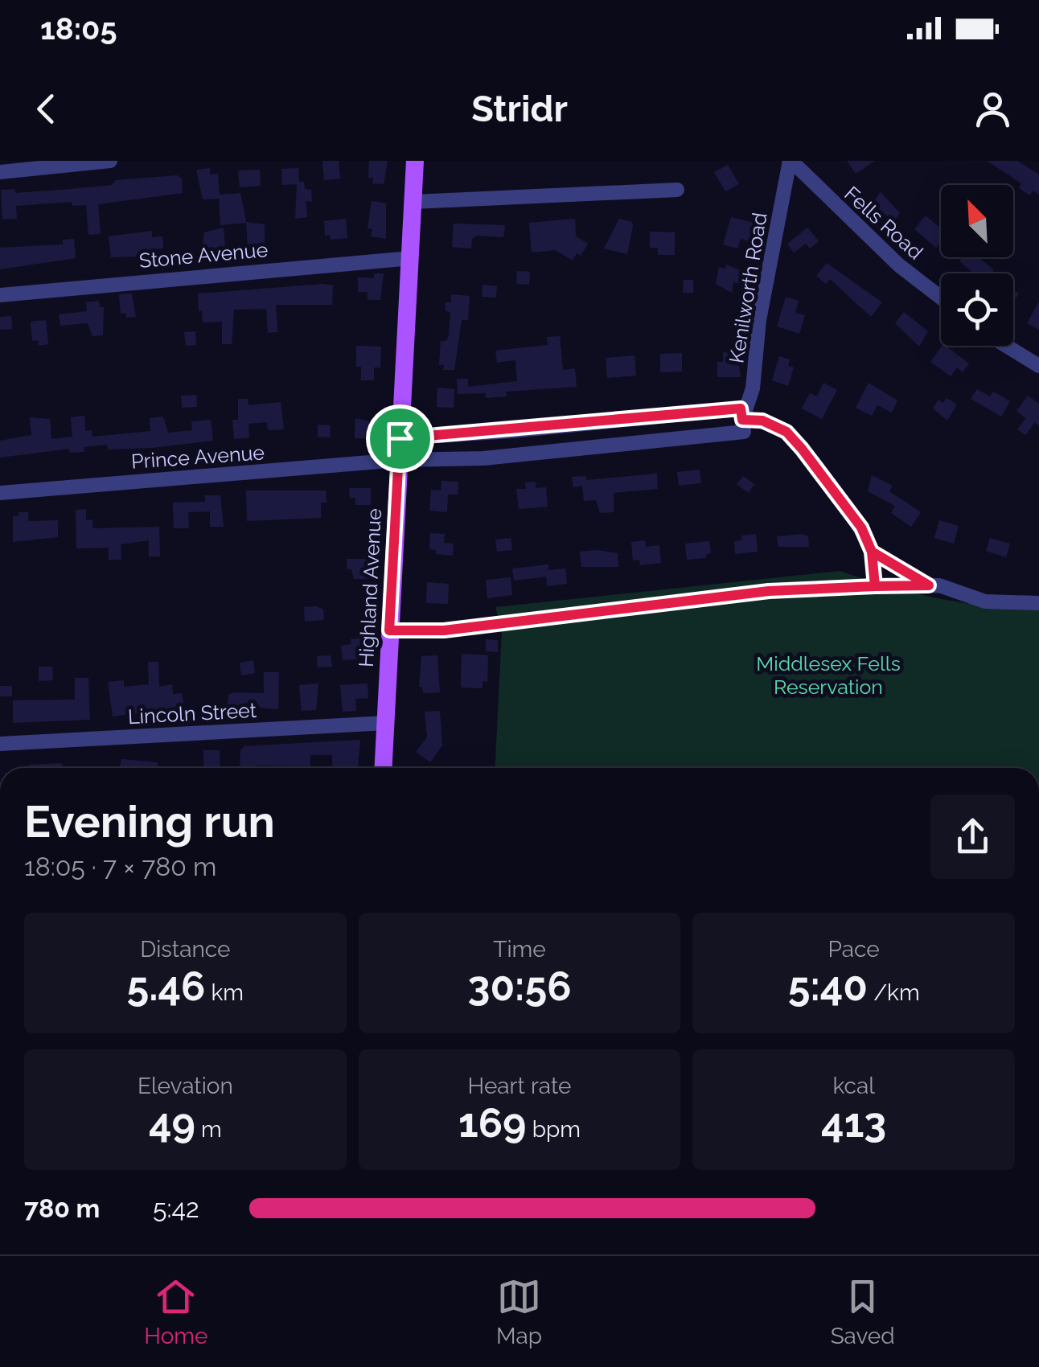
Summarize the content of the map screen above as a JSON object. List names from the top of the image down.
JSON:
{
  "streets": {
    "main road": ["Highland Avenue"],
    "street": [
      "Fells Road",
      "Stone Avenue",
      "Kenilworth Road",
      "Prince Avenue",
      "Lincoln Street"
    ]
  },
  "crossings": [
    ["Fells Road", "Kenilworth Road"],
    ["Stone Avenue", "Highland Avenue"],
    ["Kenilworth Road", "Prince Avenue"],
    ["Prince Avenue", "Highland Avenue"],
    ["Highland Avenue", "Lincoln Street"]
  ],
  "parks": ["Middlesex Fells Reservation"],
  "north": "top left",
  "page": {
    "status": "18:05",
    "header": "Stridr",
    "heading": ["Evening run", "18:05 · 7 × 780 m"],
    "stats": [
      ["Distance", "5.46 km"],
      ["Time", "30:56"],
      ["Pace", "5:40 /km"],
      ["Elevation", "49 m"],
      ["Heart rate", "169 bpm"],
      ["kcal", "413"]
    ],
    "list": [
      {
        "name": "780 m",
        "note": "5:42"
      }
    ],
    "tabs": ["Home", "Map", "Saved"]
  }
}
